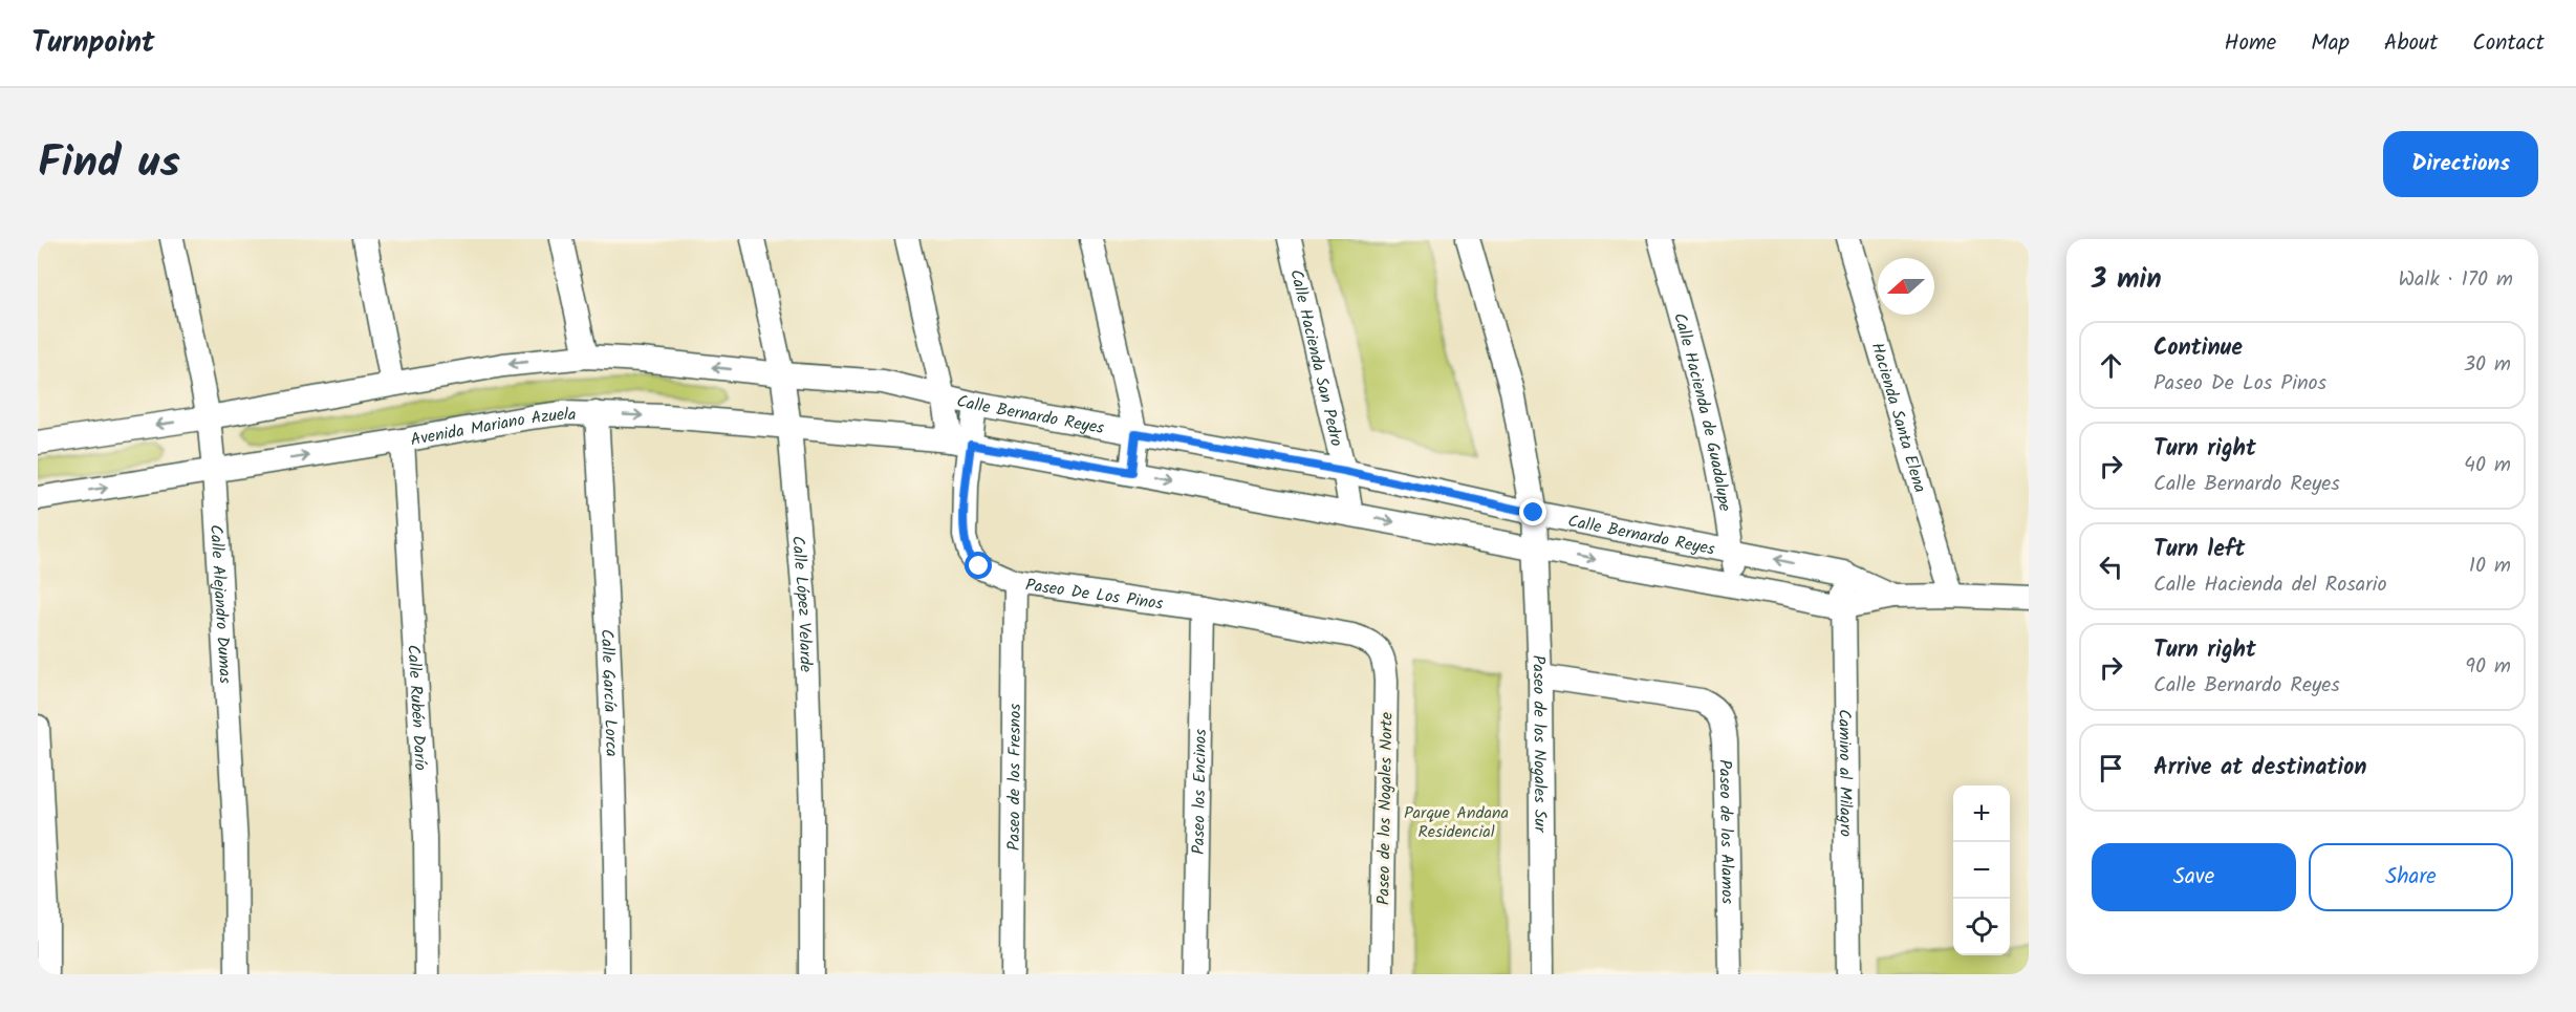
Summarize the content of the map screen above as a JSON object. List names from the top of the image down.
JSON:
{
  "streets": {
    "street": [
      "Calle Hacienda San Pedro",
      "Calle Hacienda de Guadalupe",
      "Calle Bernardo Reyes",
      "Hacienda Santa Elena",
      "Avenida Mariano Azuela",
      "Paseo De Los Pinos",
      "Calle Alejandro Dumas",
      "Calle López Velarde",
      "Calle García Lorca",
      "Calle Rubén Darío",
      "Paseo de los Nogales Sur",
      "Camino al Milagro",
      "Paseo de los Fresnos",
      "Paseo los Encinos",
      "Paseo de los Nogales Norte",
      "Paseo de los Alamos"
    ]
  },
  "crossings": [
    ["Calle Hacienda San Pedro", "Calle Bernardo Reyes"],
    ["Calle Hacienda de Guadalupe", "Calle Bernardo Reyes"],
    ["Calle Bernardo Reyes", "Hacienda Santa Elena"],
    ["Calle Bernardo Reyes", "Avenida Mariano Azuela"],
    ["Calle Bernardo Reyes", "Paseo De Los Pinos"],
    ["Calle Bernardo Reyes", "Paseo de los Nogales Sur"],
    ["Calle Bernardo Reyes", "Camino al Milagro"],
    ["Avenida Mariano Azuela", "Paseo De Los Pinos"],
    ["Avenida Mariano Azuela", "Calle Alejandro Dumas"],
    ["Avenida Mariano Azuela", "Calle López Velarde"],
    ["Avenida Mariano Azuela", "Calle García Lorca"],
    ["Avenida Mariano Azuela", "Calle Rubén Darío"],
    ["Paseo De Los Pinos", "Paseo de los Fresnos"],
    ["Paseo De Los Pinos", "Paseo los Encinos"],
    ["Paseo De Los Pinos", "Paseo de los Nogales Norte"],
    ["Paseo de los Nogales Sur", "Paseo de los Alamos"]
  ],
  "parks": ["Parque Andana Residencial"],
  "north": "left",
  "page": {
    "header": "Turnpoint",
    "nav": [
      "Home",
      "Map",
      "About",
      "Contact"
    ],
    "title": "Find us",
    "buttons": [
      "Directions",
      ["Save", "Share"]
    ],
    "heading": ["3 min", "Walk · 170 m"],
    "list": [
      ["Continue", "Paseo De Los Pinos", "30 m"],
      ["Turn right", "Calle Bernardo Reyes", "40 m"],
      ["Turn left", "Calle Hacienda del Rosario", "10 m"],
      ["Turn right", "Calle Bernardo Reyes", "90 m"],
      "Arrive at destination"
    ],
    "map_buttons": ["+", "−"]
  }
}
